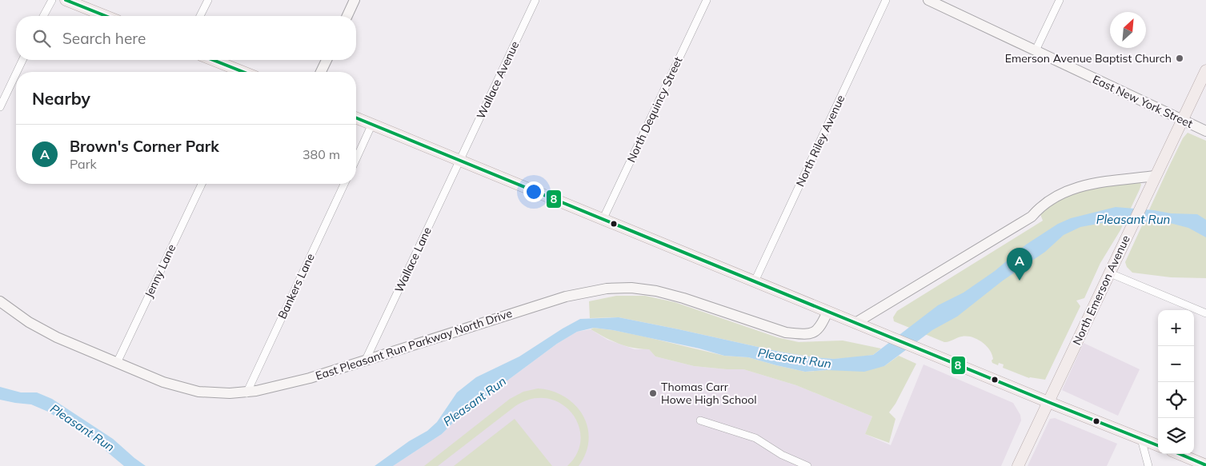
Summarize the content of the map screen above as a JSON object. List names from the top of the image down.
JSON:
{
  "streets": {
    "main road": ["North Emerson Avenue"],
    "street": [
      "Wallace Avenue",
      "East New York Street",
      "North Dequincy Street",
      "North Riley Avenue",
      "Wallace Lane",
      "Jenny Lane",
      "Bankers Lane",
      "East Pleasant Run Parkway North Drive"
    ]
  },
  "crossings": [
    ["Wallace Avenue", "Wallace Lane"],
    ["East New York Street", "North Emerson Avenue"],
    ["Wallace Lane", "East Pleasant Run Parkway North Drive"],
    ["Jenny Lane", "East Pleasant Run Parkway North Drive"],
    ["Bankers Lane", "East Pleasant Run Parkway North Drive"]
  ],
  "water": ["Pleasant Run"],
  "places": ["Emerson Avenue Baptist Church", "Thomas Carr Howe High School"],
  "lines": ["transit line 8"],
  "north": "top right",
  "page": {
    "search": "Search here",
    "heading": "Nearby",
    "list": [
      {
        "mark": "A",
        "name": "Brown's Corner Park",
        "note": "Park",
        "value": "380 m"
      }
    ],
    "pins": "A",
    "map_buttons": ["+", "−"]
  }
}
